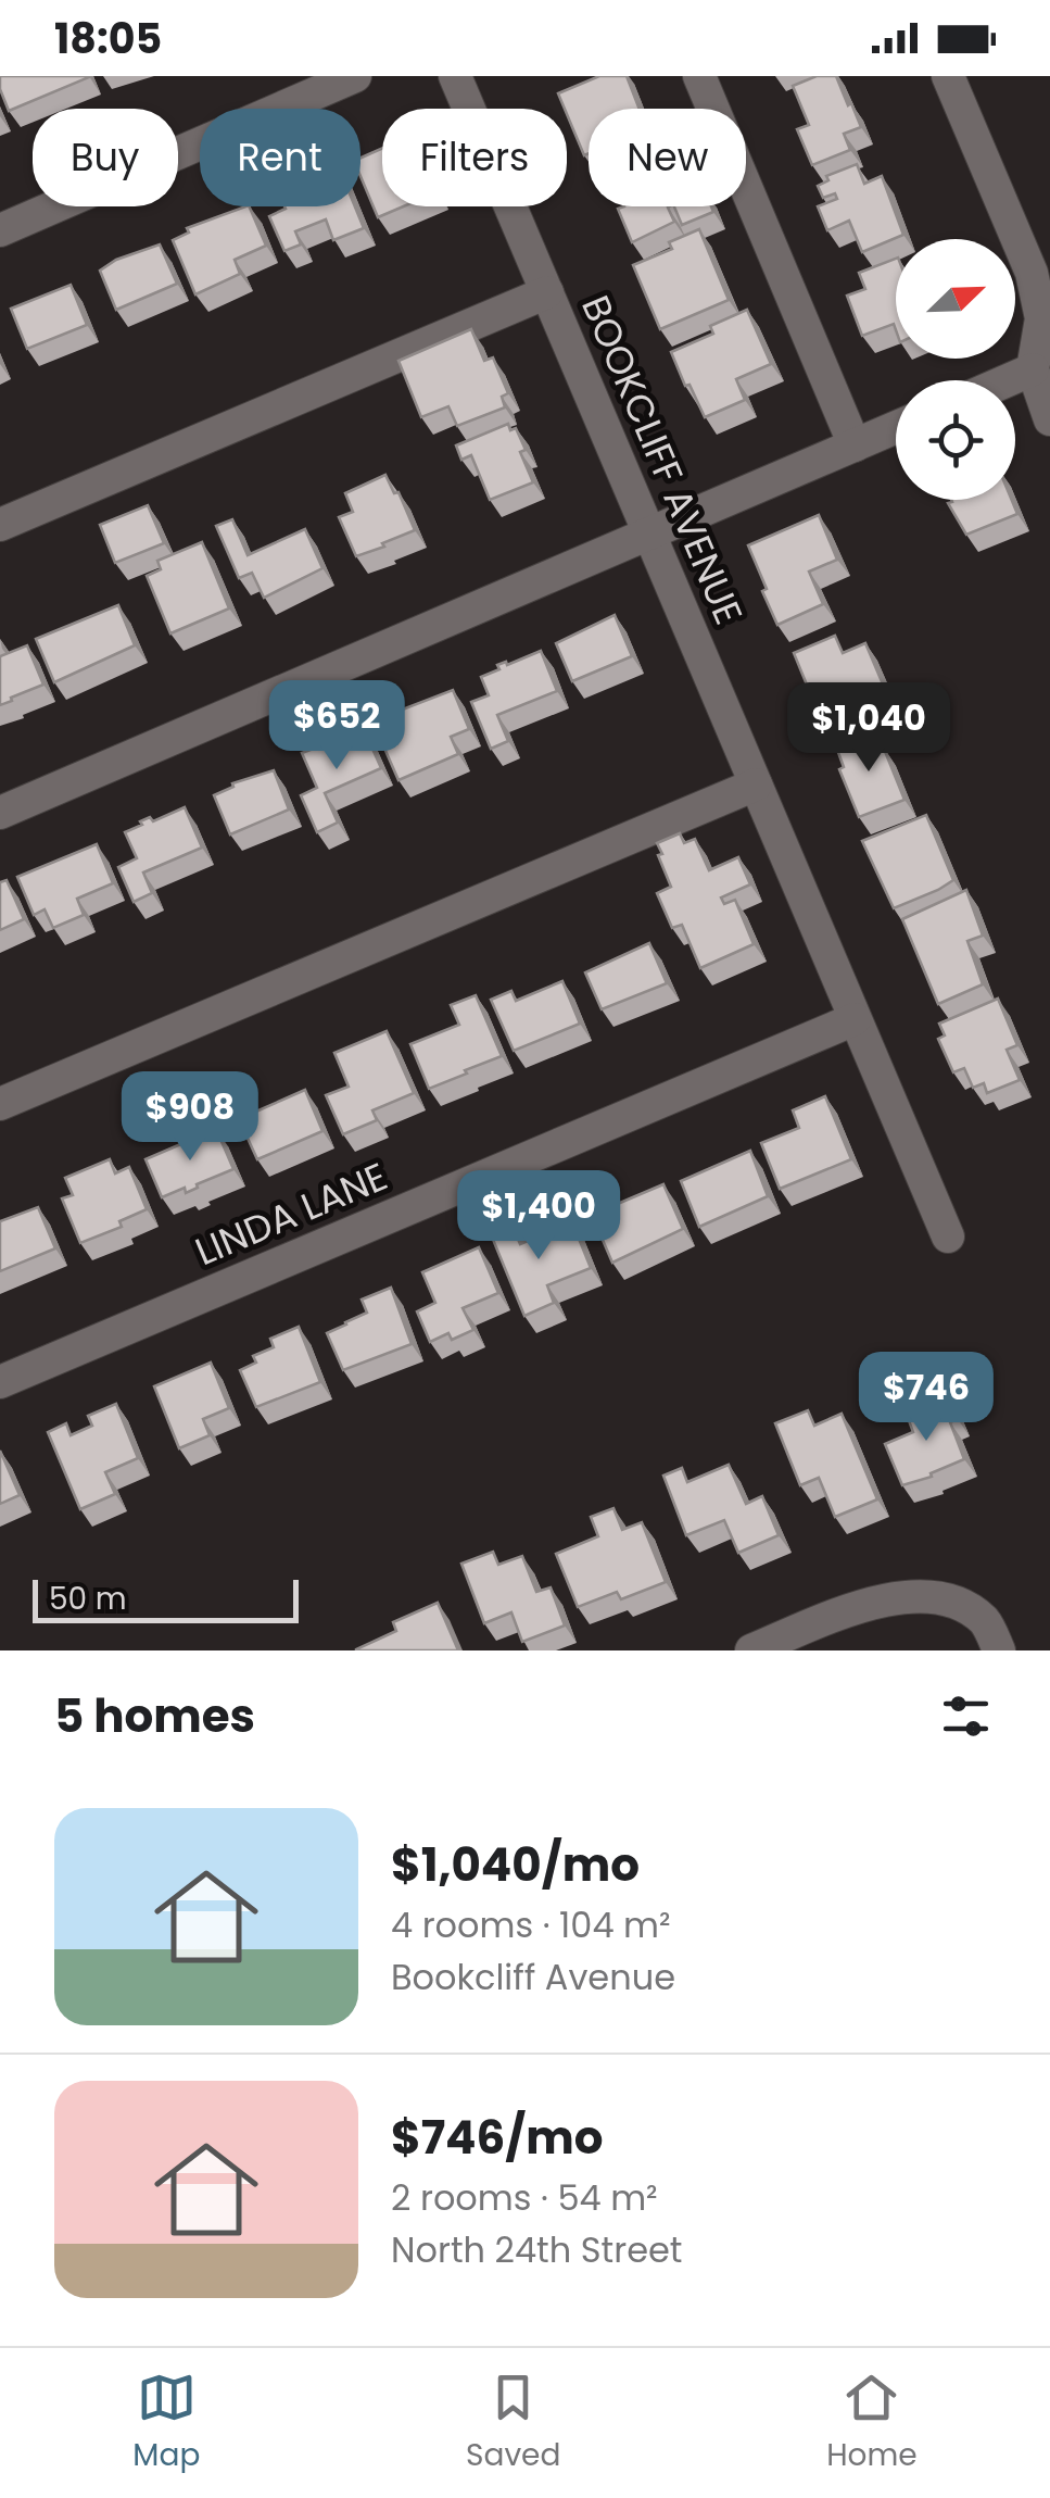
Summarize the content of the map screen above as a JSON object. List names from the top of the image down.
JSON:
{
  "streets": {
    "street": ["BOOKCLIFF AVENUE", "LINDA LANE"]
  },
  "crossings": [
    ["BOOKCLIFF AVENUE", "LINDA LANE"]
  ],
  "scale_bar": "50 m",
  "north": "top right",
  "page": {
    "status": "18:05",
    "chip": [
      "Buy",
      "Rent",
      "Filters",
      "New"
    ],
    "price": [
      "$652",
      "$1,040",
      "$908",
      "$1,400",
      "$746"
    ],
    "scale": "50 m",
    "heading": "5 homes",
    "list": [
      {
        "name": "$1,040/mo",
        "note": "4 rooms · 104 m² · Bookcliff Avenue"
      },
      {
        "name": "$746/mo",
        "note": "2 rooms · 54 m² · North 24th Street"
      }
    ],
    "tabs": ["Map", "Saved", "Home"]
  }
}
